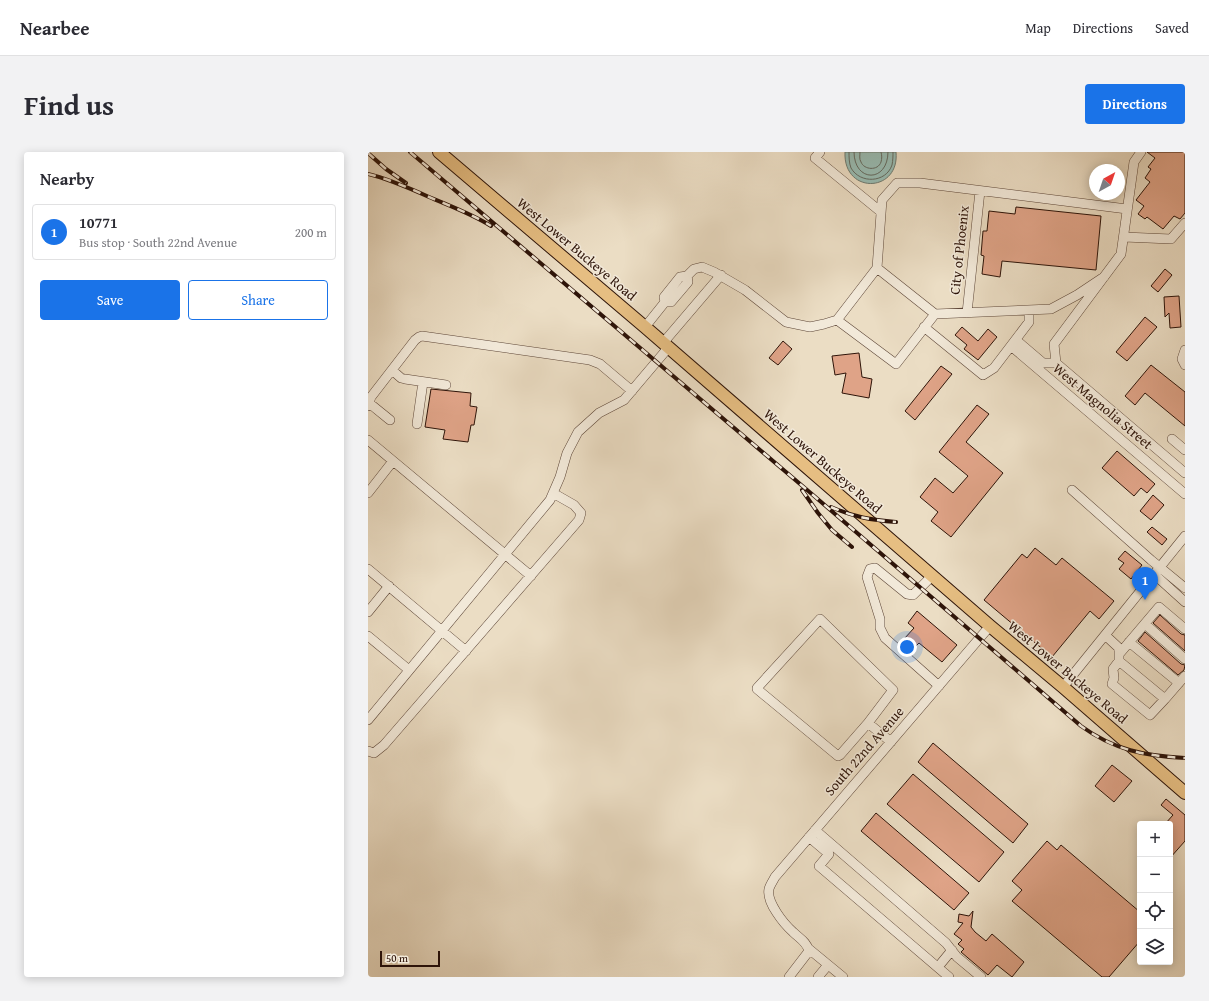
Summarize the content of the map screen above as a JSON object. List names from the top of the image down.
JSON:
{
  "streets": {
    "main road": ["West Lower Buckeye Road"],
    "street": ["City of Phoenix", "West Magnolia Street", "South 22nd Avenue"]
  },
  "crossings": [
    ["West Lower Buckeye Road", "South 22nd Avenue"]
  ],
  "scale_bar": "50 m",
  "north": "top right",
  "page": {
    "header": "Nearbee",
    "nav": ["Map", "Directions", "Saved"],
    "title": "Find us",
    "buttons": [
      "Directions",
      ["Save", "Share"]
    ],
    "heading": "Nearby",
    "list": [
      {
        "mark": "1",
        "name": "10771",
        "note": "Bus stop · South 22nd Avenue",
        "value": "200 m"
      }
    ],
    "pins": "1",
    "map_buttons": ["+", "−"],
    "scale": "50 m"
  }
}
